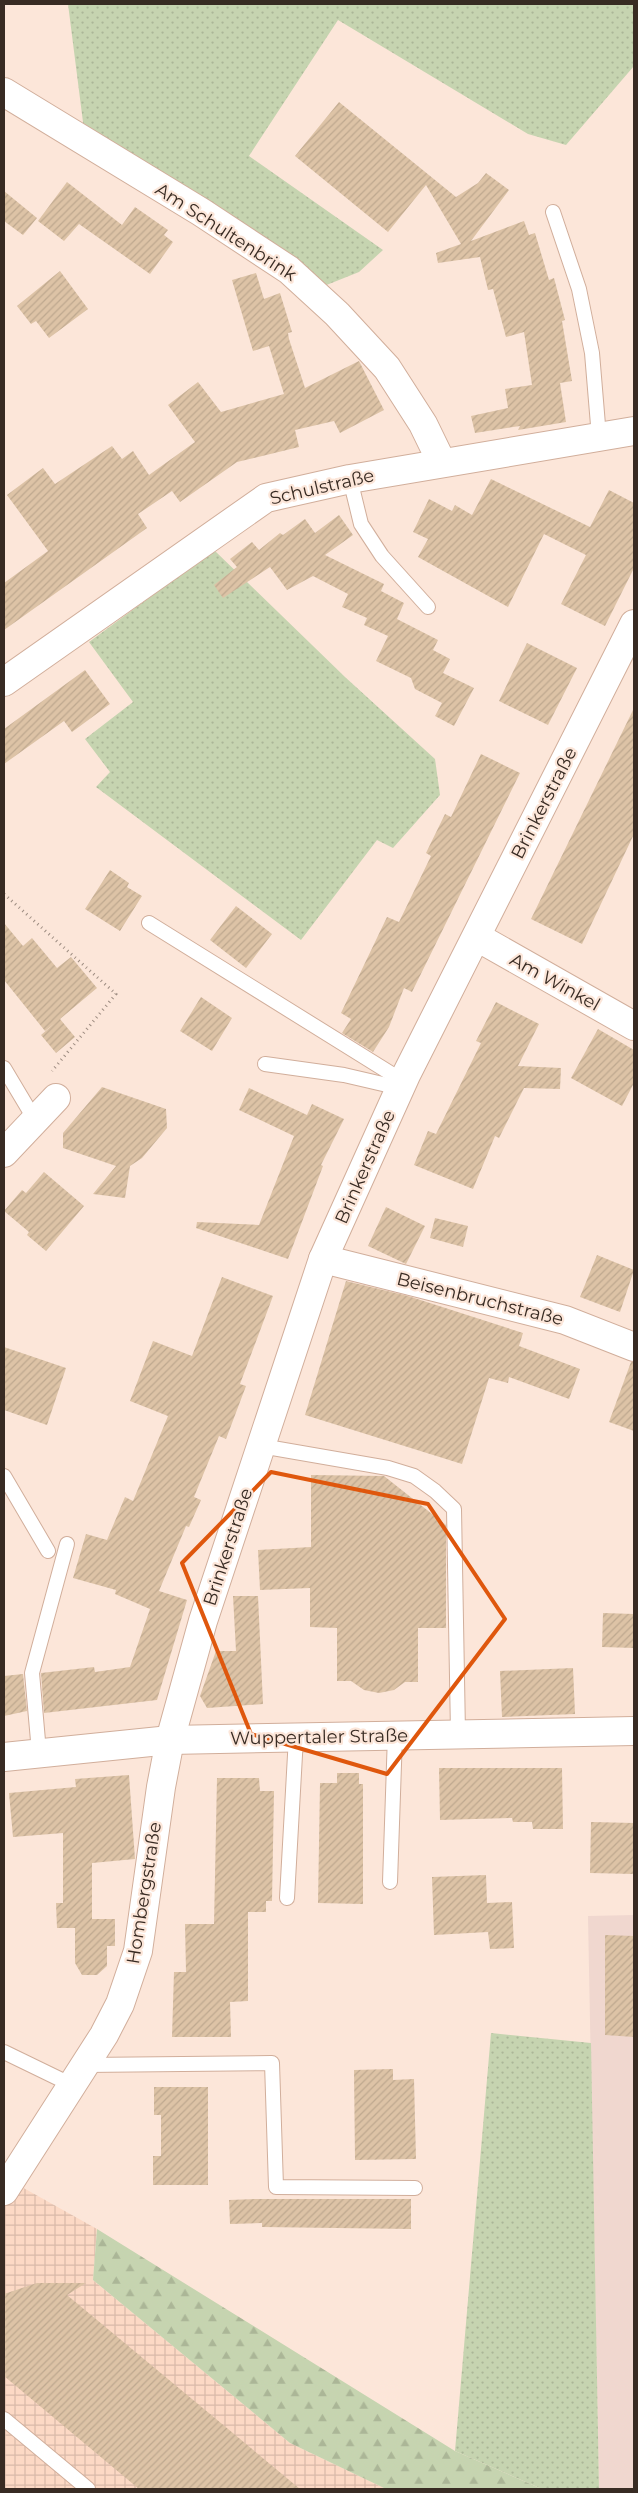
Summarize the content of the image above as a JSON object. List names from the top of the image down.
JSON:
{
  "streets": {
    "street": [
      "Am Schultenbrink",
      "Schulstraße",
      "Brinkerstraße",
      "Am Winkel",
      "Beisenbruchstraße",
      "Wuppertaler Straße",
      "Hombergstraße"
    ]
  },
  "crossings": [
    ["Am Schultenbrink", "Schulstraße"],
    ["Brinkerstraße", "Am Winkel"],
    ["Brinkerstraße", "Beisenbruchstraße"],
    ["Brinkerstraße", "Wuppertaler Straße"],
    ["Brinkerstraße", "Hombergstraße"],
    ["Wuppertaler Straße", "Hombergstraße"]
  ]
}
